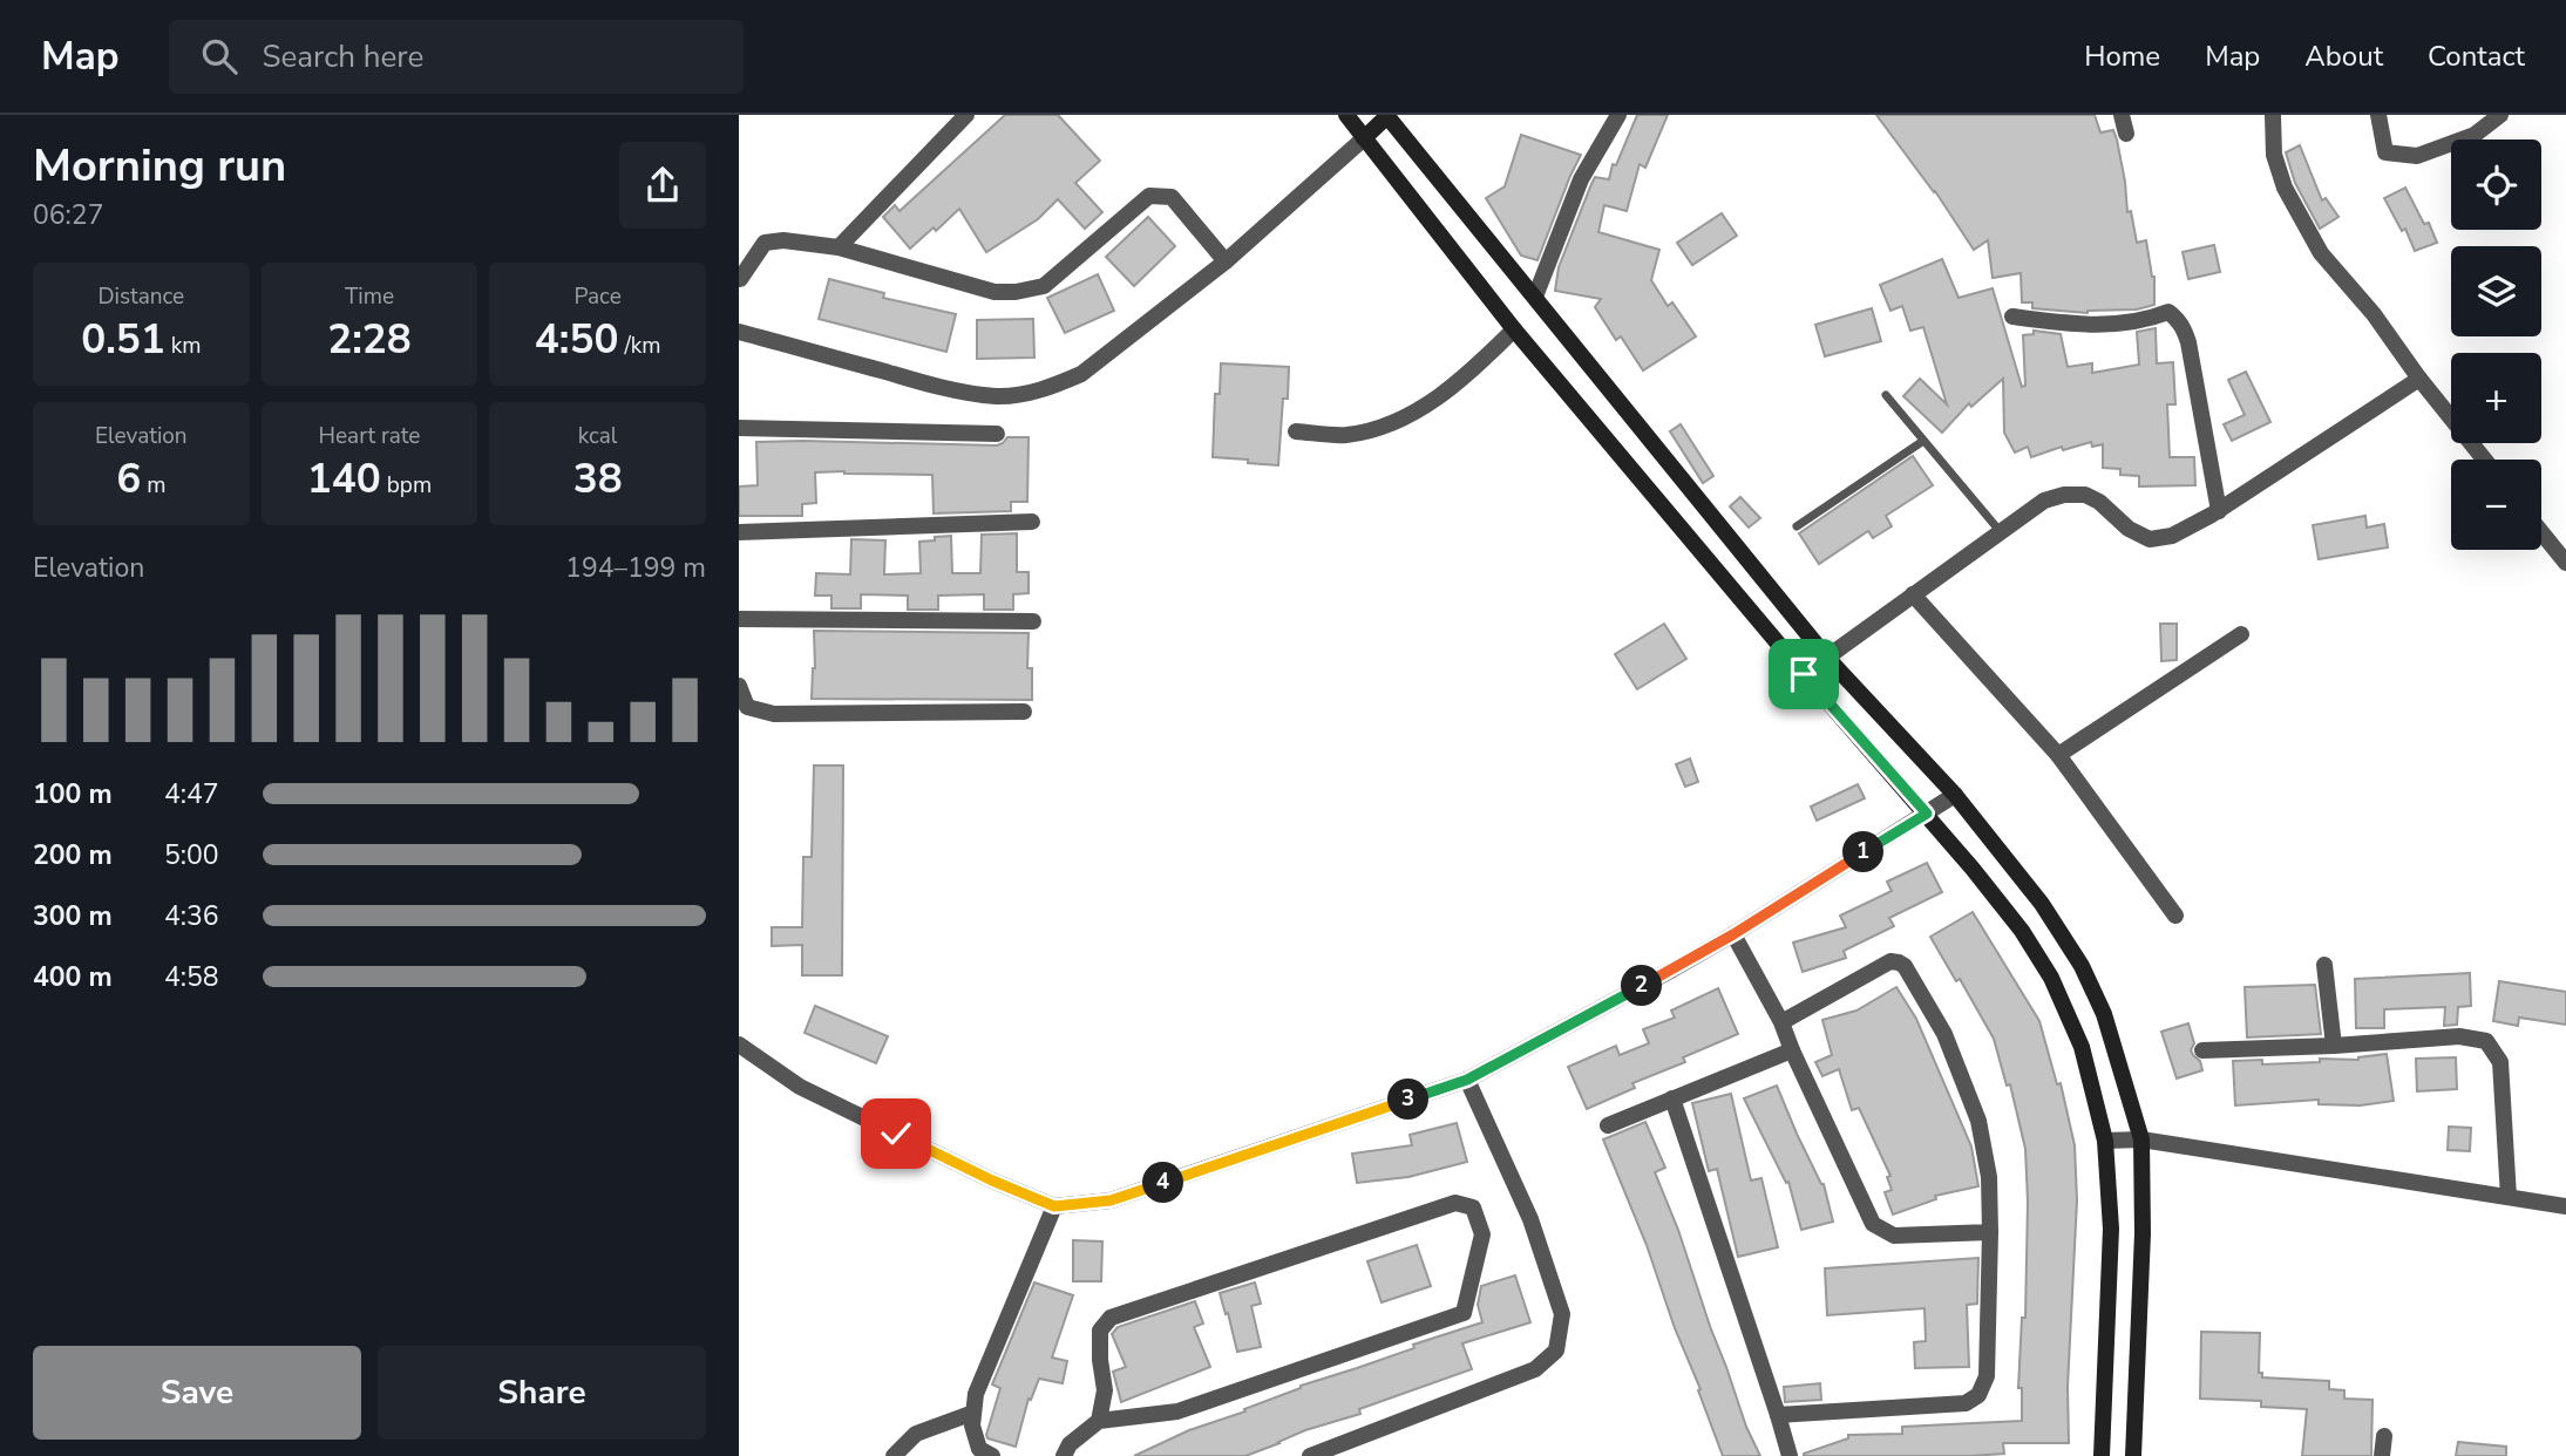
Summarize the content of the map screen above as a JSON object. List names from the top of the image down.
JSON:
{
  "page": {
    "header": "Map",
    "search": "Search here",
    "nav": [
      "Home",
      "Map",
      "About",
      "Contact"
    ],
    "heading": ["Morning run", "06:27"],
    "map_buttons": ["+", "−"],
    "stats": [
      ["Distance", "0.51 km"],
      ["Time", "2:28"],
      ["Pace", "4:50 /km"],
      ["Elevation", "6 m"],
      ["Heart rate", "140 bpm"],
      ["kcal", "38"]
    ],
    "chart": ["Elevation", "194–199 m"],
    "list": [
      {
        "name": "100 m",
        "note": "4:47"
      },
      {
        "name": "200 m",
        "note": "5:00"
      },
      {
        "name": "300 m",
        "note": "4:36"
      },
      {
        "name": "400 m",
        "note": "4:58"
      }
    ],
    "pins": [
      "1",
      "2",
      "3",
      "4"
    ],
    "buttons": ["Save", "Share"]
  }
}
